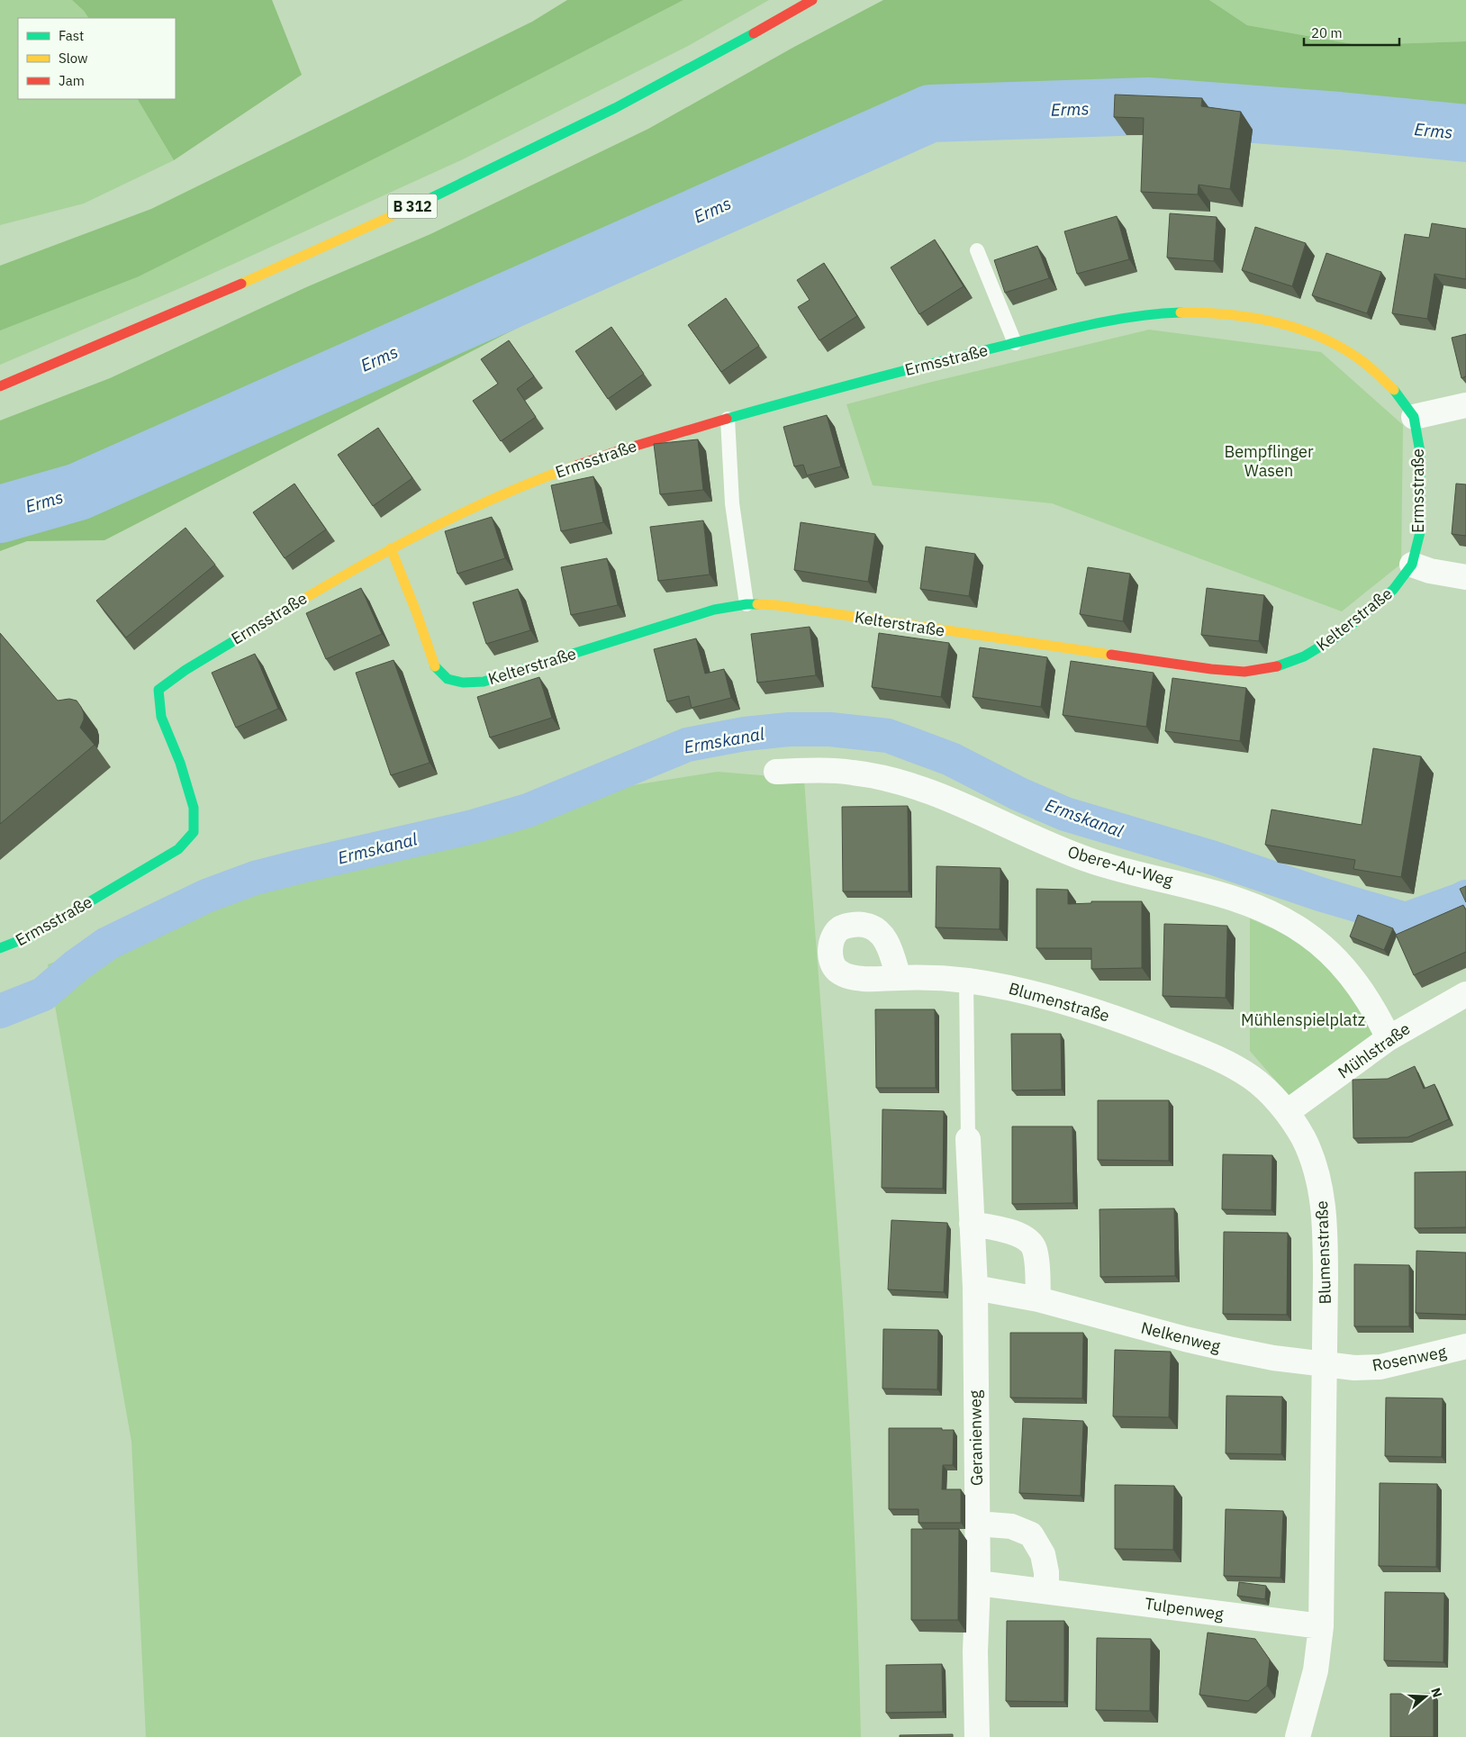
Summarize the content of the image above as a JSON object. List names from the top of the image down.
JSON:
{
  "streets": {
    "main road": ["B 312", "Ermsstraße", "Kelterstraße"],
    "street": [
      "Obere-Au-Weg",
      "Blumenstraße",
      "Mühlstraße",
      "Nelkenweg",
      "Rosenweg",
      "Geranienweg",
      "Tulpenweg"
    ]
  },
  "crossings": [
    ["Ermsstraße", "Kelterstraße"],
    ["Obere-Au-Weg", "Mühlstraße"],
    ["Blumenstraße", "Mühlstraße"],
    ["Blumenstraße", "Nelkenweg"],
    ["Blumenstraße", "Rosenweg"],
    ["Blumenstraße", "Tulpenweg"],
    ["Nelkenweg", "Rosenweg"],
    ["Nelkenweg", "Geranienweg"],
    ["Geranienweg", "Tulpenweg"]
  ],
  "water": ["Erms", "Ermskanal"],
  "parks": ["Bempflinger Wasen", "Mühlenspielplatz"],
  "legend": ["Fast", "Slow", "Jam"],
  "scale_bar": "20 m",
  "north": "right"
}
